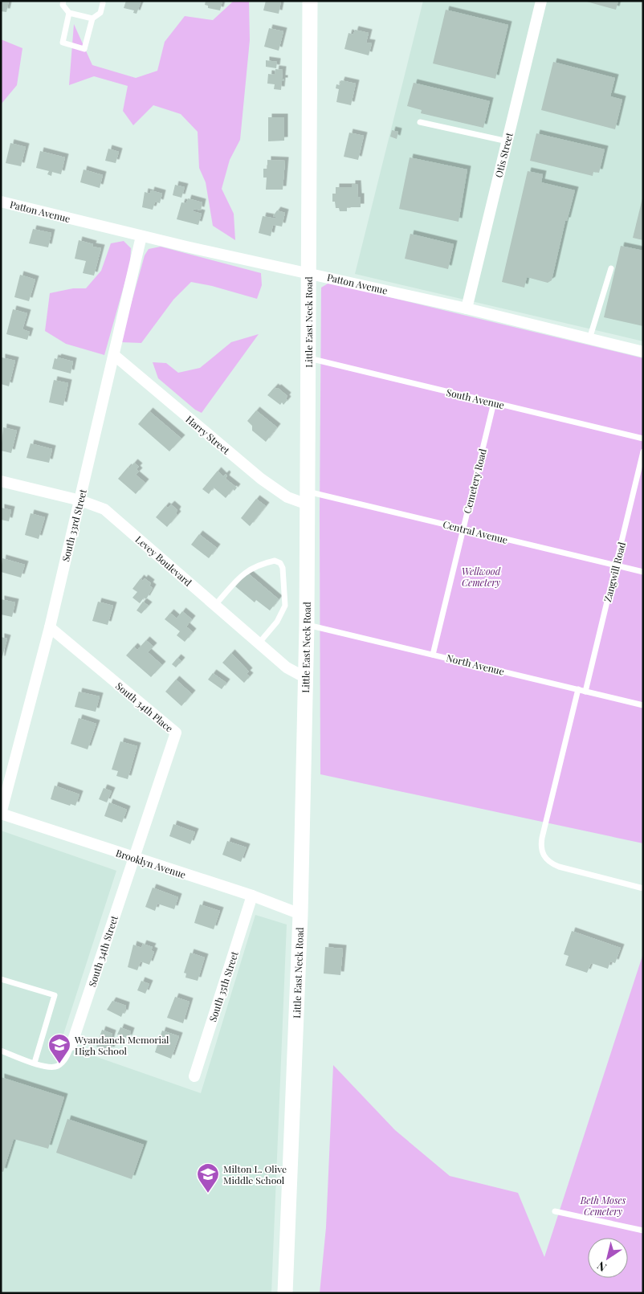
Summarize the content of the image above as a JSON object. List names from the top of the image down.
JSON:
{
  "streets": {
    "main road": ["Little East Neck Road"],
    "street": [
      "Otis Street",
      "Patton Avenue",
      "Harry Street",
      "South 33rd Street",
      "Levey Boulevard",
      "South 34th Place",
      "Brooklyn Avenue",
      "South 34th Street",
      "South 35th Street"
    ],
    "lane": [
      "South Avenue",
      "Cemetery Road",
      "Central Avenue",
      "Zangwill Road",
      "North Avenue"
    ]
  },
  "crossings": [
    ["Otis Street", "Patton Avenue"],
    ["Patton Avenue", "Little East Neck Road"],
    ["Patton Avenue", "South 33rd Street"],
    ["Little East Neck Road", "South Avenue"],
    ["Little East Neck Road", "Harry Street"],
    ["Little East Neck Road", "Central Avenue"],
    ["Little East Neck Road", "Levey Boulevard"],
    ["Little East Neck Road", "North Avenue"],
    ["Little East Neck Road", "Brooklyn Avenue"],
    ["South Avenue", "Cemetery Road"],
    ["Harry Street", "South 33rd Street"],
    ["Harry Street", "Central Avenue"],
    ["Cemetery Road", "Central Avenue"],
    ["Cemetery Road", "North Avenue"],
    ["South 33rd Street", "Levey Boulevard"],
    ["South 33rd Street", "South 34th Place"],
    ["South 33rd Street", "Brooklyn Avenue"],
    ["Central Avenue", "Zangwill Road"],
    ["Zangwill Road", "North Avenue"],
    ["South 34th Place", "Brooklyn Avenue"],
    ["South 34th Place", "South 34th Street"],
    ["Brooklyn Avenue", "South 34th Street"],
    ["Brooklyn Avenue", "South 35th Street"]
  ],
  "parks": ["Wellwood Cemetery", "Beth Moses Cemetery"],
  "places": {
    "school or university": ["Wyandanch Memorial High School", "Milton L. Olive Middle School"]
  },
  "north": "bottom left"
}
